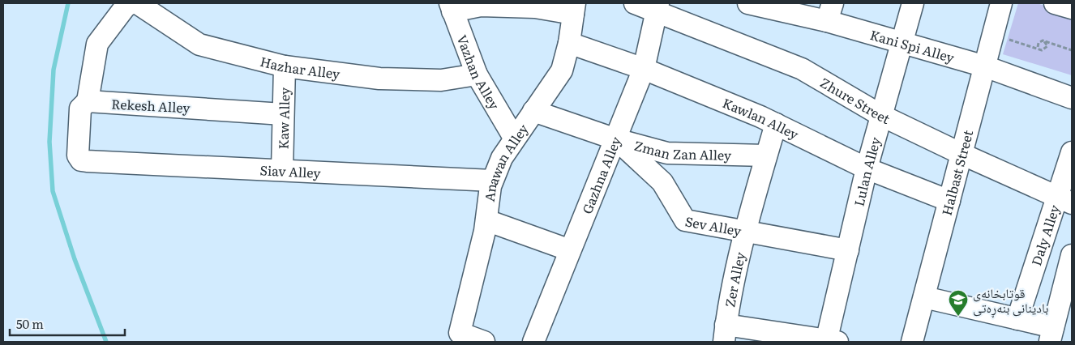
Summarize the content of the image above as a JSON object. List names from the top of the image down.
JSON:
{
  "streets": {
    "street": [
      "Kani Spi Alley",
      "Hazhar Alley",
      "Vazhan Alley",
      "Zhure Street",
      "Rekesh Alley",
      "Kaw Alley",
      "Kawlan Alley",
      "Zman Zan Alley",
      "Anawan Alley",
      "Siav Alley",
      "Lulan Alley",
      "Halbast Street",
      "Gazhna Alley",
      "Sev Alley",
      "Daly Alley",
      "Zer Alley"
    ]
  },
  "crossings": [
    ["Kani Spi Alley", "Lulan Alley"],
    ["Kani Spi Alley", "Halbast Street"],
    ["Hazhar Alley", "Vazhan Alley"],
    ["Hazhar Alley", "Kaw Alley"],
    ["Vazhan Alley", "Anawan Alley"],
    ["Zhure Street", "Lulan Alley"],
    ["Zhure Street", "Halbast Street"],
    ["Zhure Street", "Gazhna Alley"],
    ["Zhure Street", "Daly Alley"],
    ["Rekesh Alley", "Kaw Alley"],
    ["Rekesh Alley", "Siav Alley"],
    ["Kaw Alley", "Siav Alley"],
    ["Kawlan Alley", "Anawan Alley"],
    ["Kawlan Alley", "Lulan Alley"],
    ["Kawlan Alley", "Halbast Street"],
    ["Kawlan Alley", "Gazhna Alley"],
    ["Kawlan Alley", "Zer Alley"],
    ["Zman Zan Alley", "Anawan Alley"],
    ["Zman Zan Alley", "Gazhna Alley"],
    ["Zman Zan Alley", "Sev Alley"],
    ["Zman Zan Alley", "Zer Alley"],
    ["Anawan Alley", "Siav Alley"],
    ["Lulan Alley", "Sev Alley"],
    ["Gazhna Alley", "Sev Alley"],
    ["Sev Alley", "Zer Alley"]
  ],
  "places": {
    "school or university": ["قوتابخانەی بادینانی بنەڕەتی"]
  },
  "scale_bar": "50 m"
}
